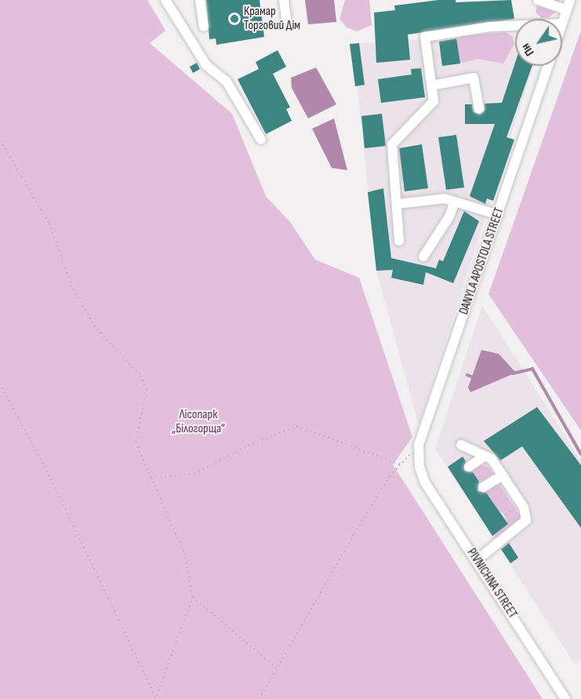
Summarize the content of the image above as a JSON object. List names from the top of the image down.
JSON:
{
  "streets": {
    "street": ["DANYLA APOSTOLA STREET", "PIVNICHNA STREET"]
  },
  "crossings": [
    ["DANYLA APOSTOLA STREET", "PIVNICHNA STREET"]
  ],
  "parks": ["Лісопарк „Білогорща“"],
  "places": ["Крамар Торговий Дім"],
  "north": "bottom left"
}
